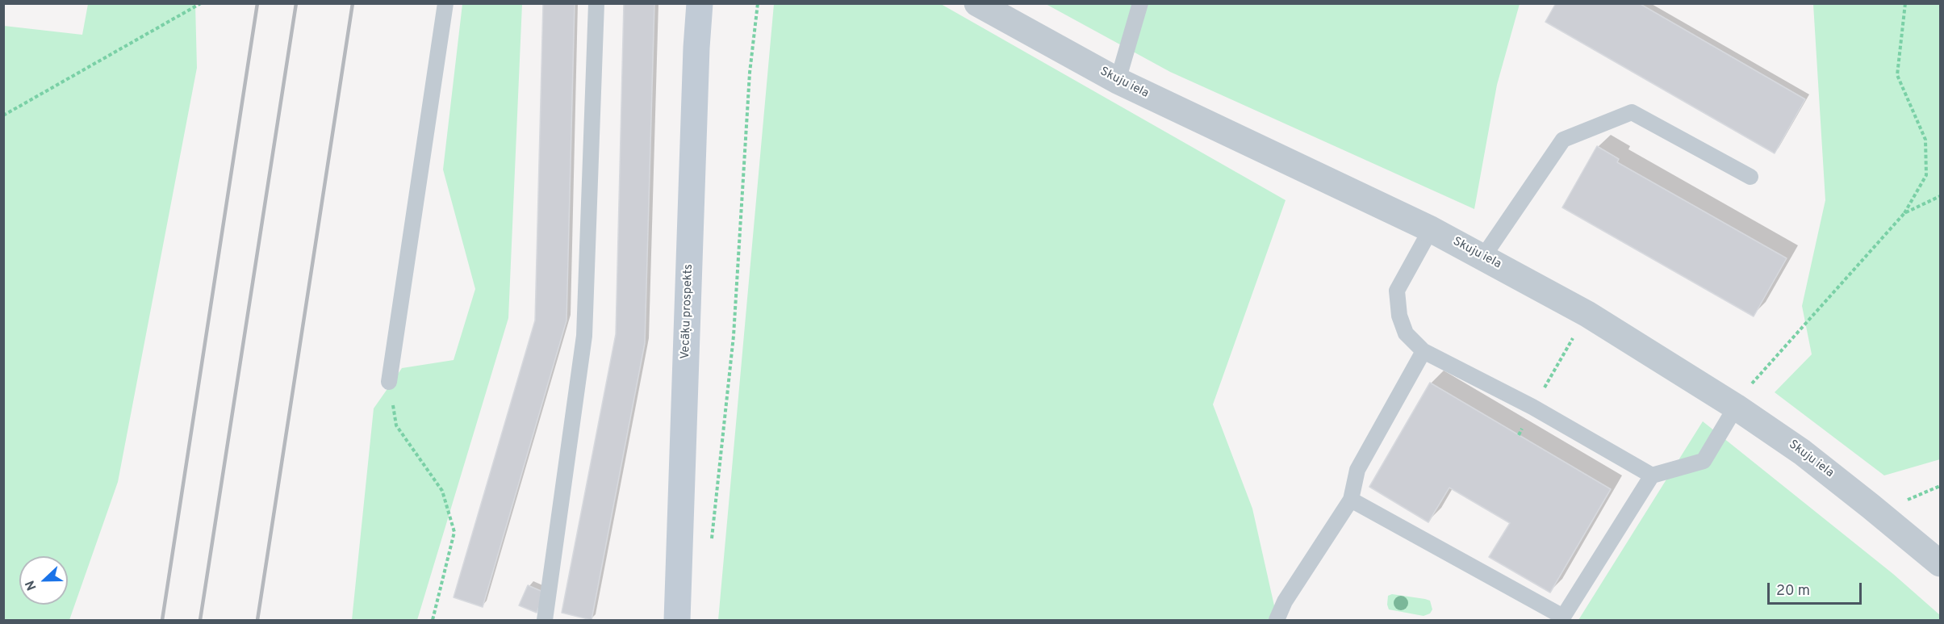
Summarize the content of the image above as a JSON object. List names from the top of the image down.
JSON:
{
  "streets": {
    "main road": ["Vecāķu prospekts"],
    "street": ["Skuju iela"]
  },
  "scale_bar": "20 m",
  "north": "left"
}
